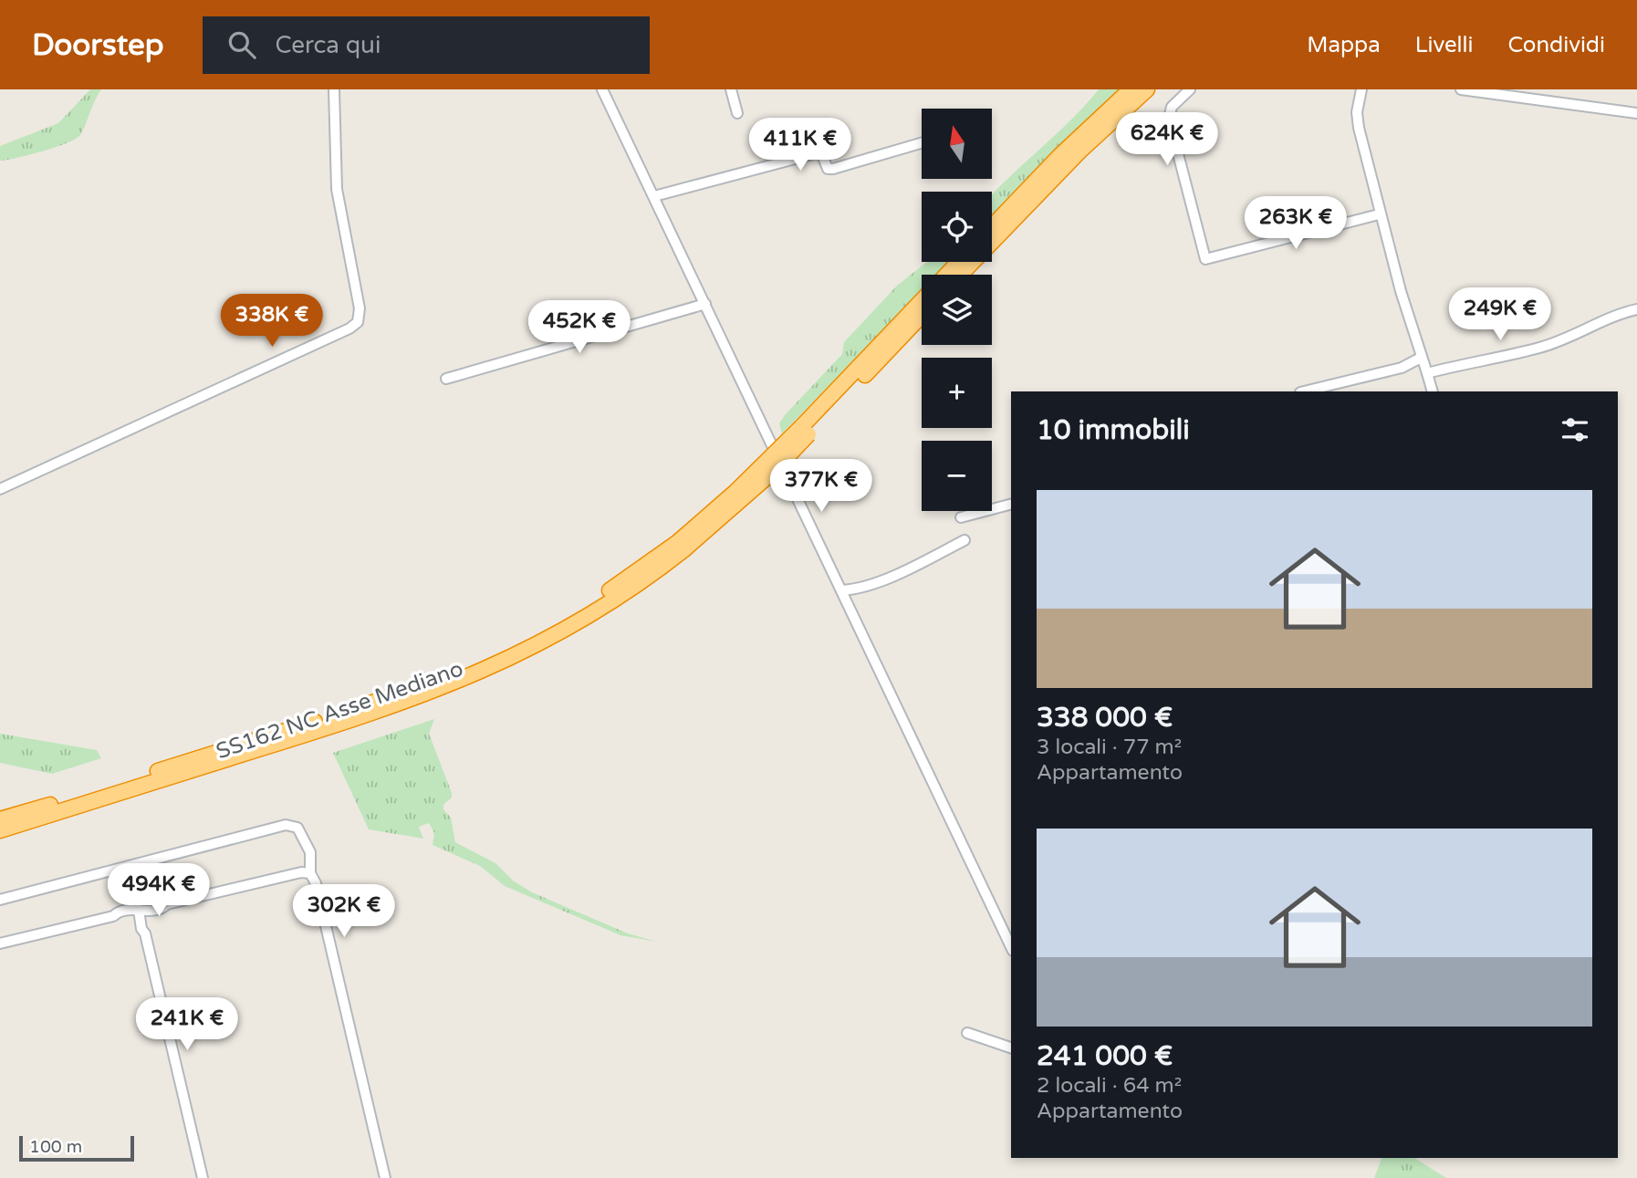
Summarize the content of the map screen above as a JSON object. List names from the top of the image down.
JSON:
{
  "streets": {
    "highway": ["SS162 NC Asse Mediano"]
  },
  "scale_bar": "100 m",
  "north": "top",
  "page": {
    "header": "Doorstep",
    "search": "Cerca qui",
    "nav": ["Mappa", "Livelli", "Condividi"],
    "map_buttons": ["+", "−"],
    "price": [
      "624K €",
      "411K €",
      "263K €",
      "249K €",
      "338K €",
      "452K €",
      "377K €",
      "494K €",
      "302K €",
      "241K €"
    ],
    "heading": "10 immobili",
    "list": [
      {
        "name": "338 000 €",
        "note": "3 locali · 77 m² · Appartamento"
      },
      {
        "name": "241 000 €",
        "note": "2 locali · 64 m² · Appartamento"
      }
    ],
    "scale": "100 m"
  }
}
